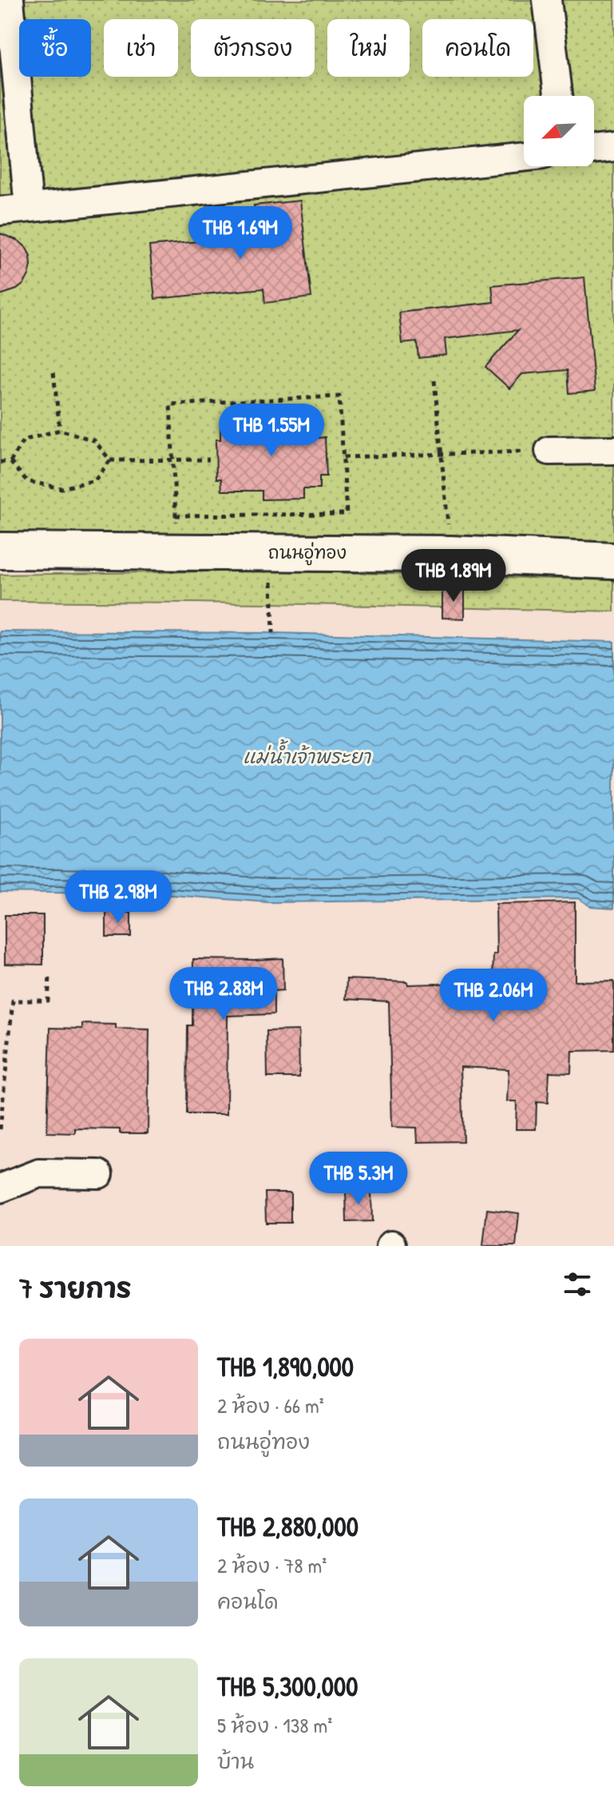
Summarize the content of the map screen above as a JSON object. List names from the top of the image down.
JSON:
{
  "streets": {
    "main road": ["ถนนอู่ทอง"]
  },
  "water": ["แม่น้ำเจ้าพระยา"],
  "north": "bottom left",
  "page": {
    "chip": [
      "ซื้อ",
      "เช่า",
      "ตัวกรอง",
      "ใหม่",
      "คอนโด"
    ],
    "price": [
      "THB 1.69M",
      "THB 1.55M",
      "THB 1.89M",
      "THB 2.98M",
      "THB 2.88M",
      "THB 2.06M",
      "THB 5.3M"
    ],
    "heading": "7 รายการ",
    "list": [
      {
        "name": "THB 1,890,000",
        "note": "2 ห้อง · 66 m² · ถนนอู่ทอง"
      },
      {
        "name": "THB 2,880,000",
        "note": "2 ห้อง · 78 m² · คอนโด"
      },
      {
        "name": "THB 5,300,000",
        "note": "5 ห้อง · 138 m² · บ้าน"
      }
    ]
  }
}
